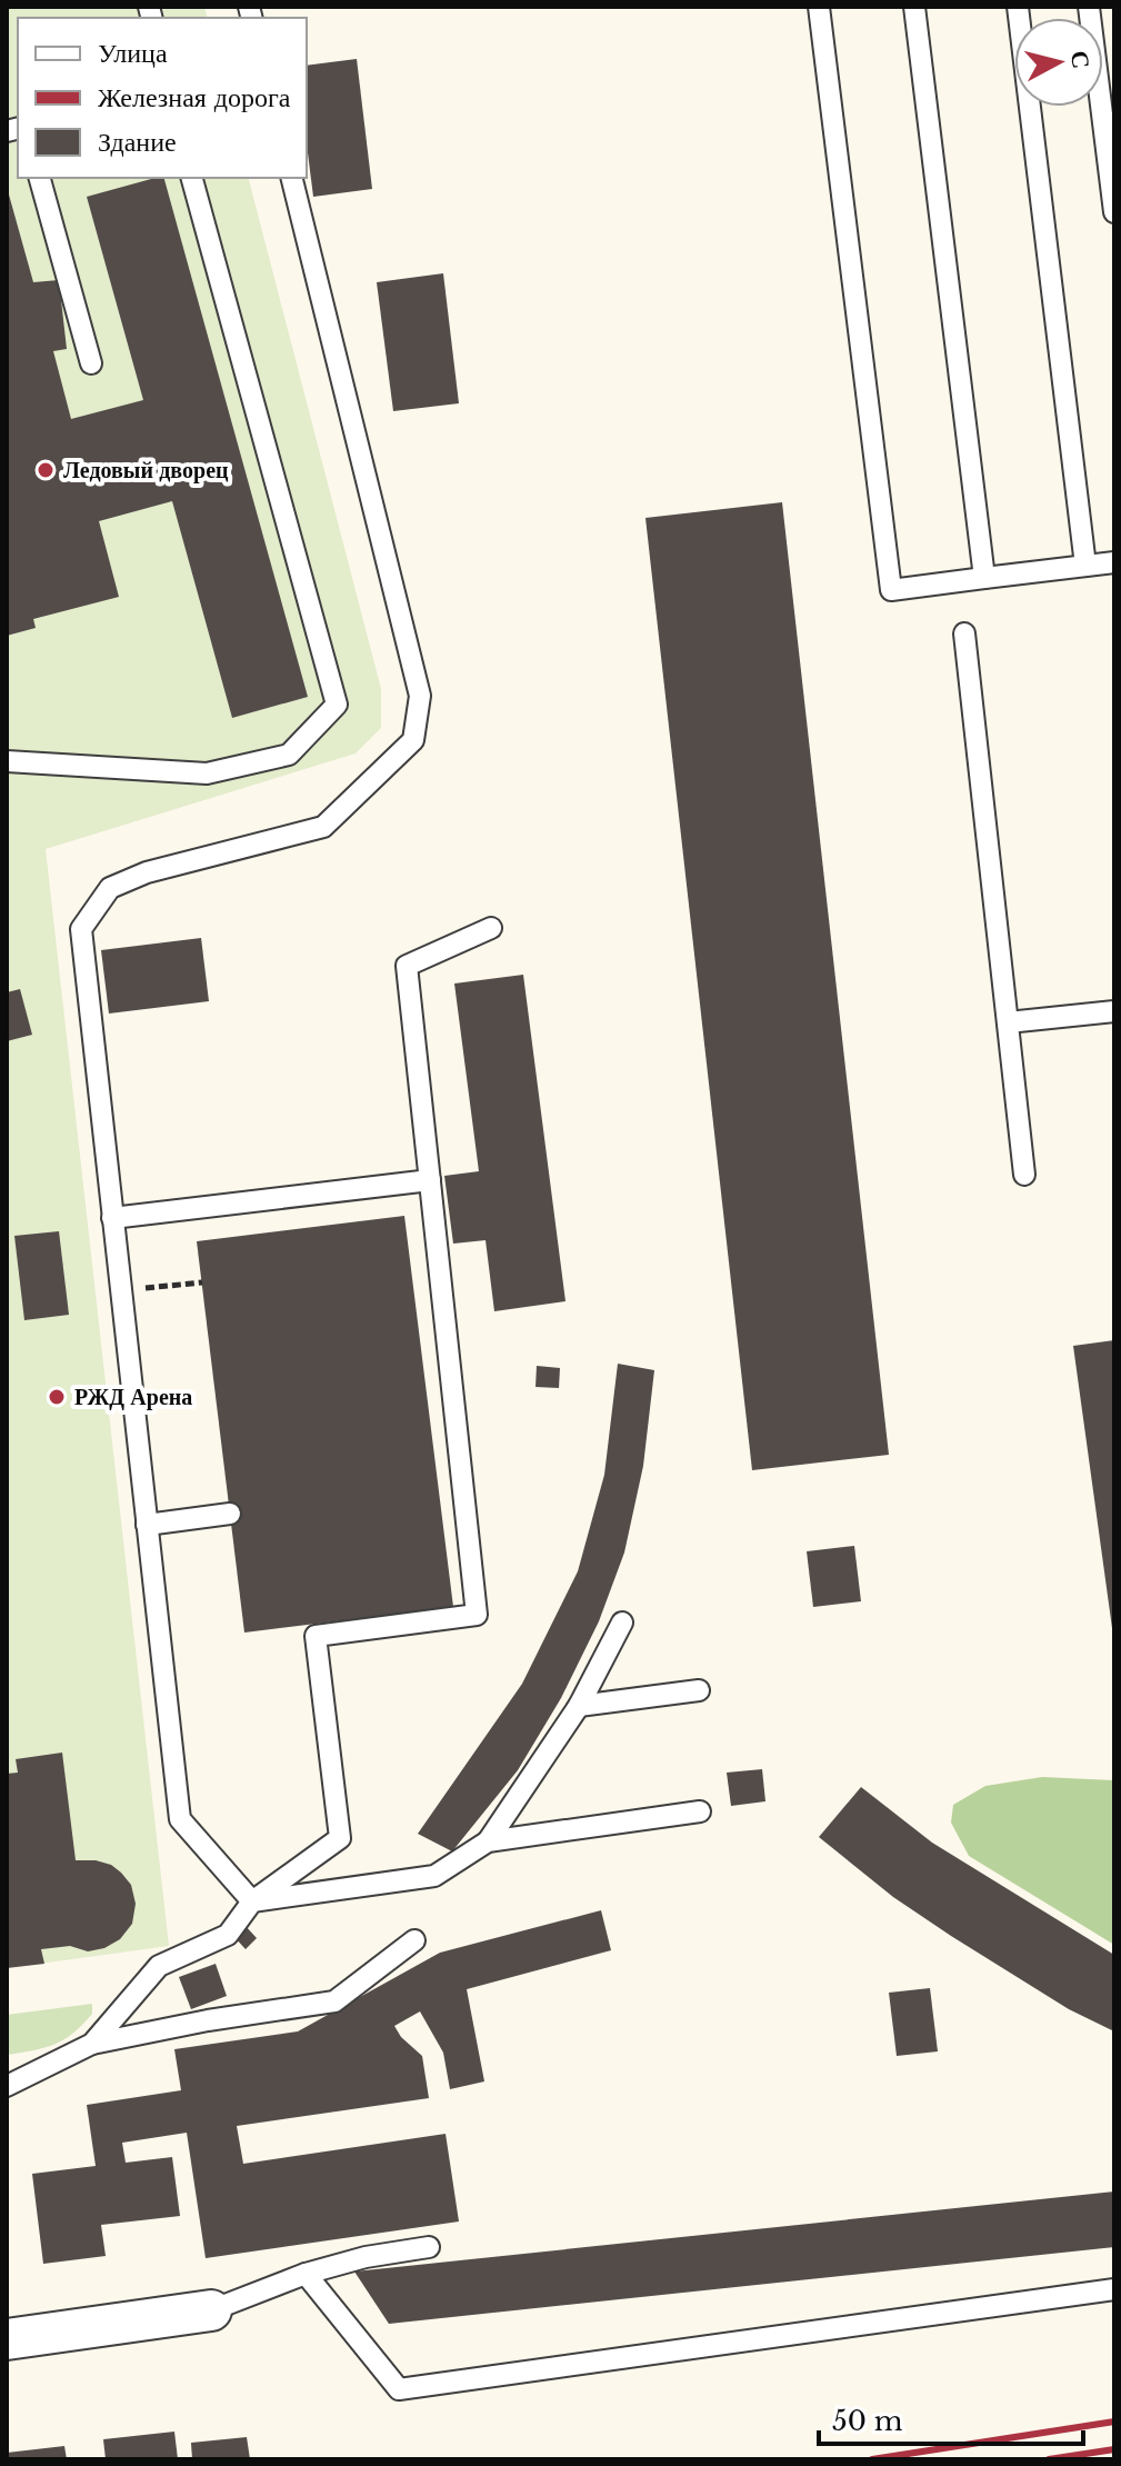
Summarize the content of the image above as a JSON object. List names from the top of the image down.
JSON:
{
  "places": ["Ледовый дворец", "РЖД Арена"],
  "legend": ["Улица", "Железная дорога", "Здание"],
  "scale_bar": "50 m",
  "north": "right"
}
